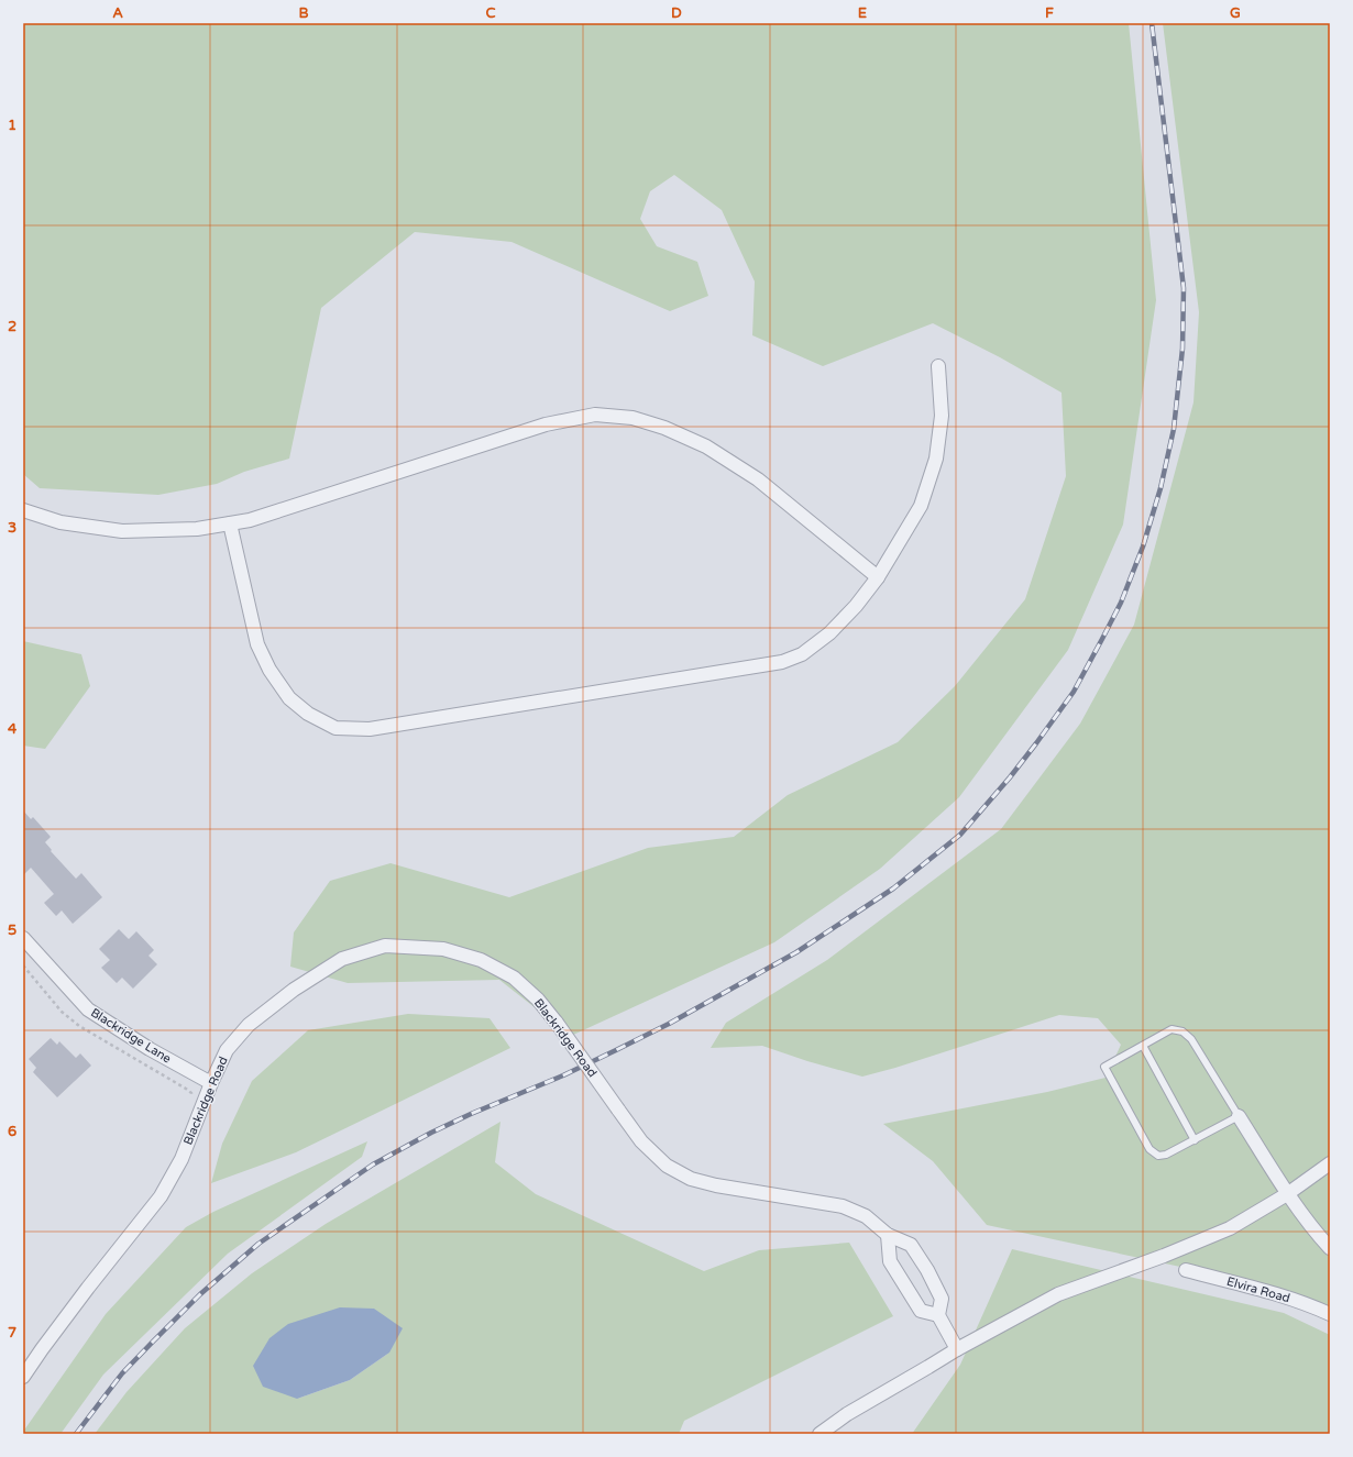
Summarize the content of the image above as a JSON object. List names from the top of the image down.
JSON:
{
  "streets": {
    "street": ["Blackridge Lane", "Blackridge Road", "Elvira Road"]
  },
  "crossings": [
    ["Blackridge Lane", "Blackridge Road"]
  ],
  "grid": {
    "columns": [
      "A",
      "B",
      "C",
      "D",
      "E",
      "F",
      "G"
    ],
    "rows": [
      "1",
      "2",
      "3",
      "4",
      "5",
      "6",
      "7"
    ]
  }
}
